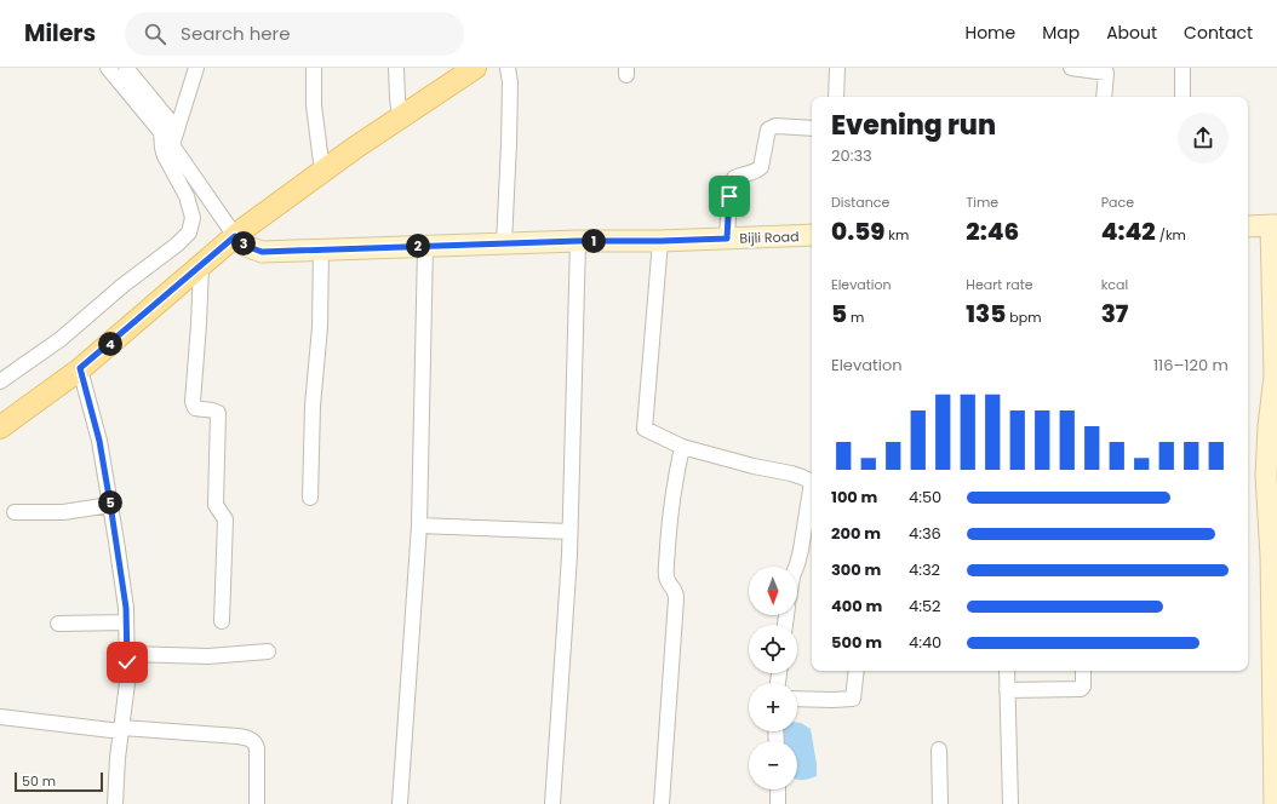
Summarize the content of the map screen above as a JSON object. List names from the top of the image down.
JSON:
{
  "streets": {
    "street": ["Bijli Road"]
  },
  "scale_bar": "50 m",
  "north": "bottom",
  "page": {
    "header": "Milers",
    "search": "Search here",
    "nav": [
      "Home",
      "Map",
      "About",
      "Contact"
    ],
    "heading": ["Evening run", "20:33"],
    "stats": [
      ["Distance", "0.59 km"],
      ["Time", "2:46"],
      ["Pace", "4:42 /km"],
      ["Elevation", "5 m"],
      ["Heart rate", "135 bpm"],
      ["kcal", "37"]
    ],
    "pins": [
      "1",
      "3",
      "2",
      "4",
      "5"
    ],
    "chart": ["Elevation", "116–120 m"],
    "list": [
      {
        "name": "100 m",
        "note": "4:50"
      },
      {
        "name": "200 m",
        "note": "4:36"
      },
      {
        "name": "300 m",
        "note": "4:32"
      },
      {
        "name": "400 m",
        "note": "4:52"
      },
      {
        "name": "500 m",
        "note": "4:40"
      }
    ],
    "map_buttons": ["+", "−"],
    "scale": "50 m"
  }
}
